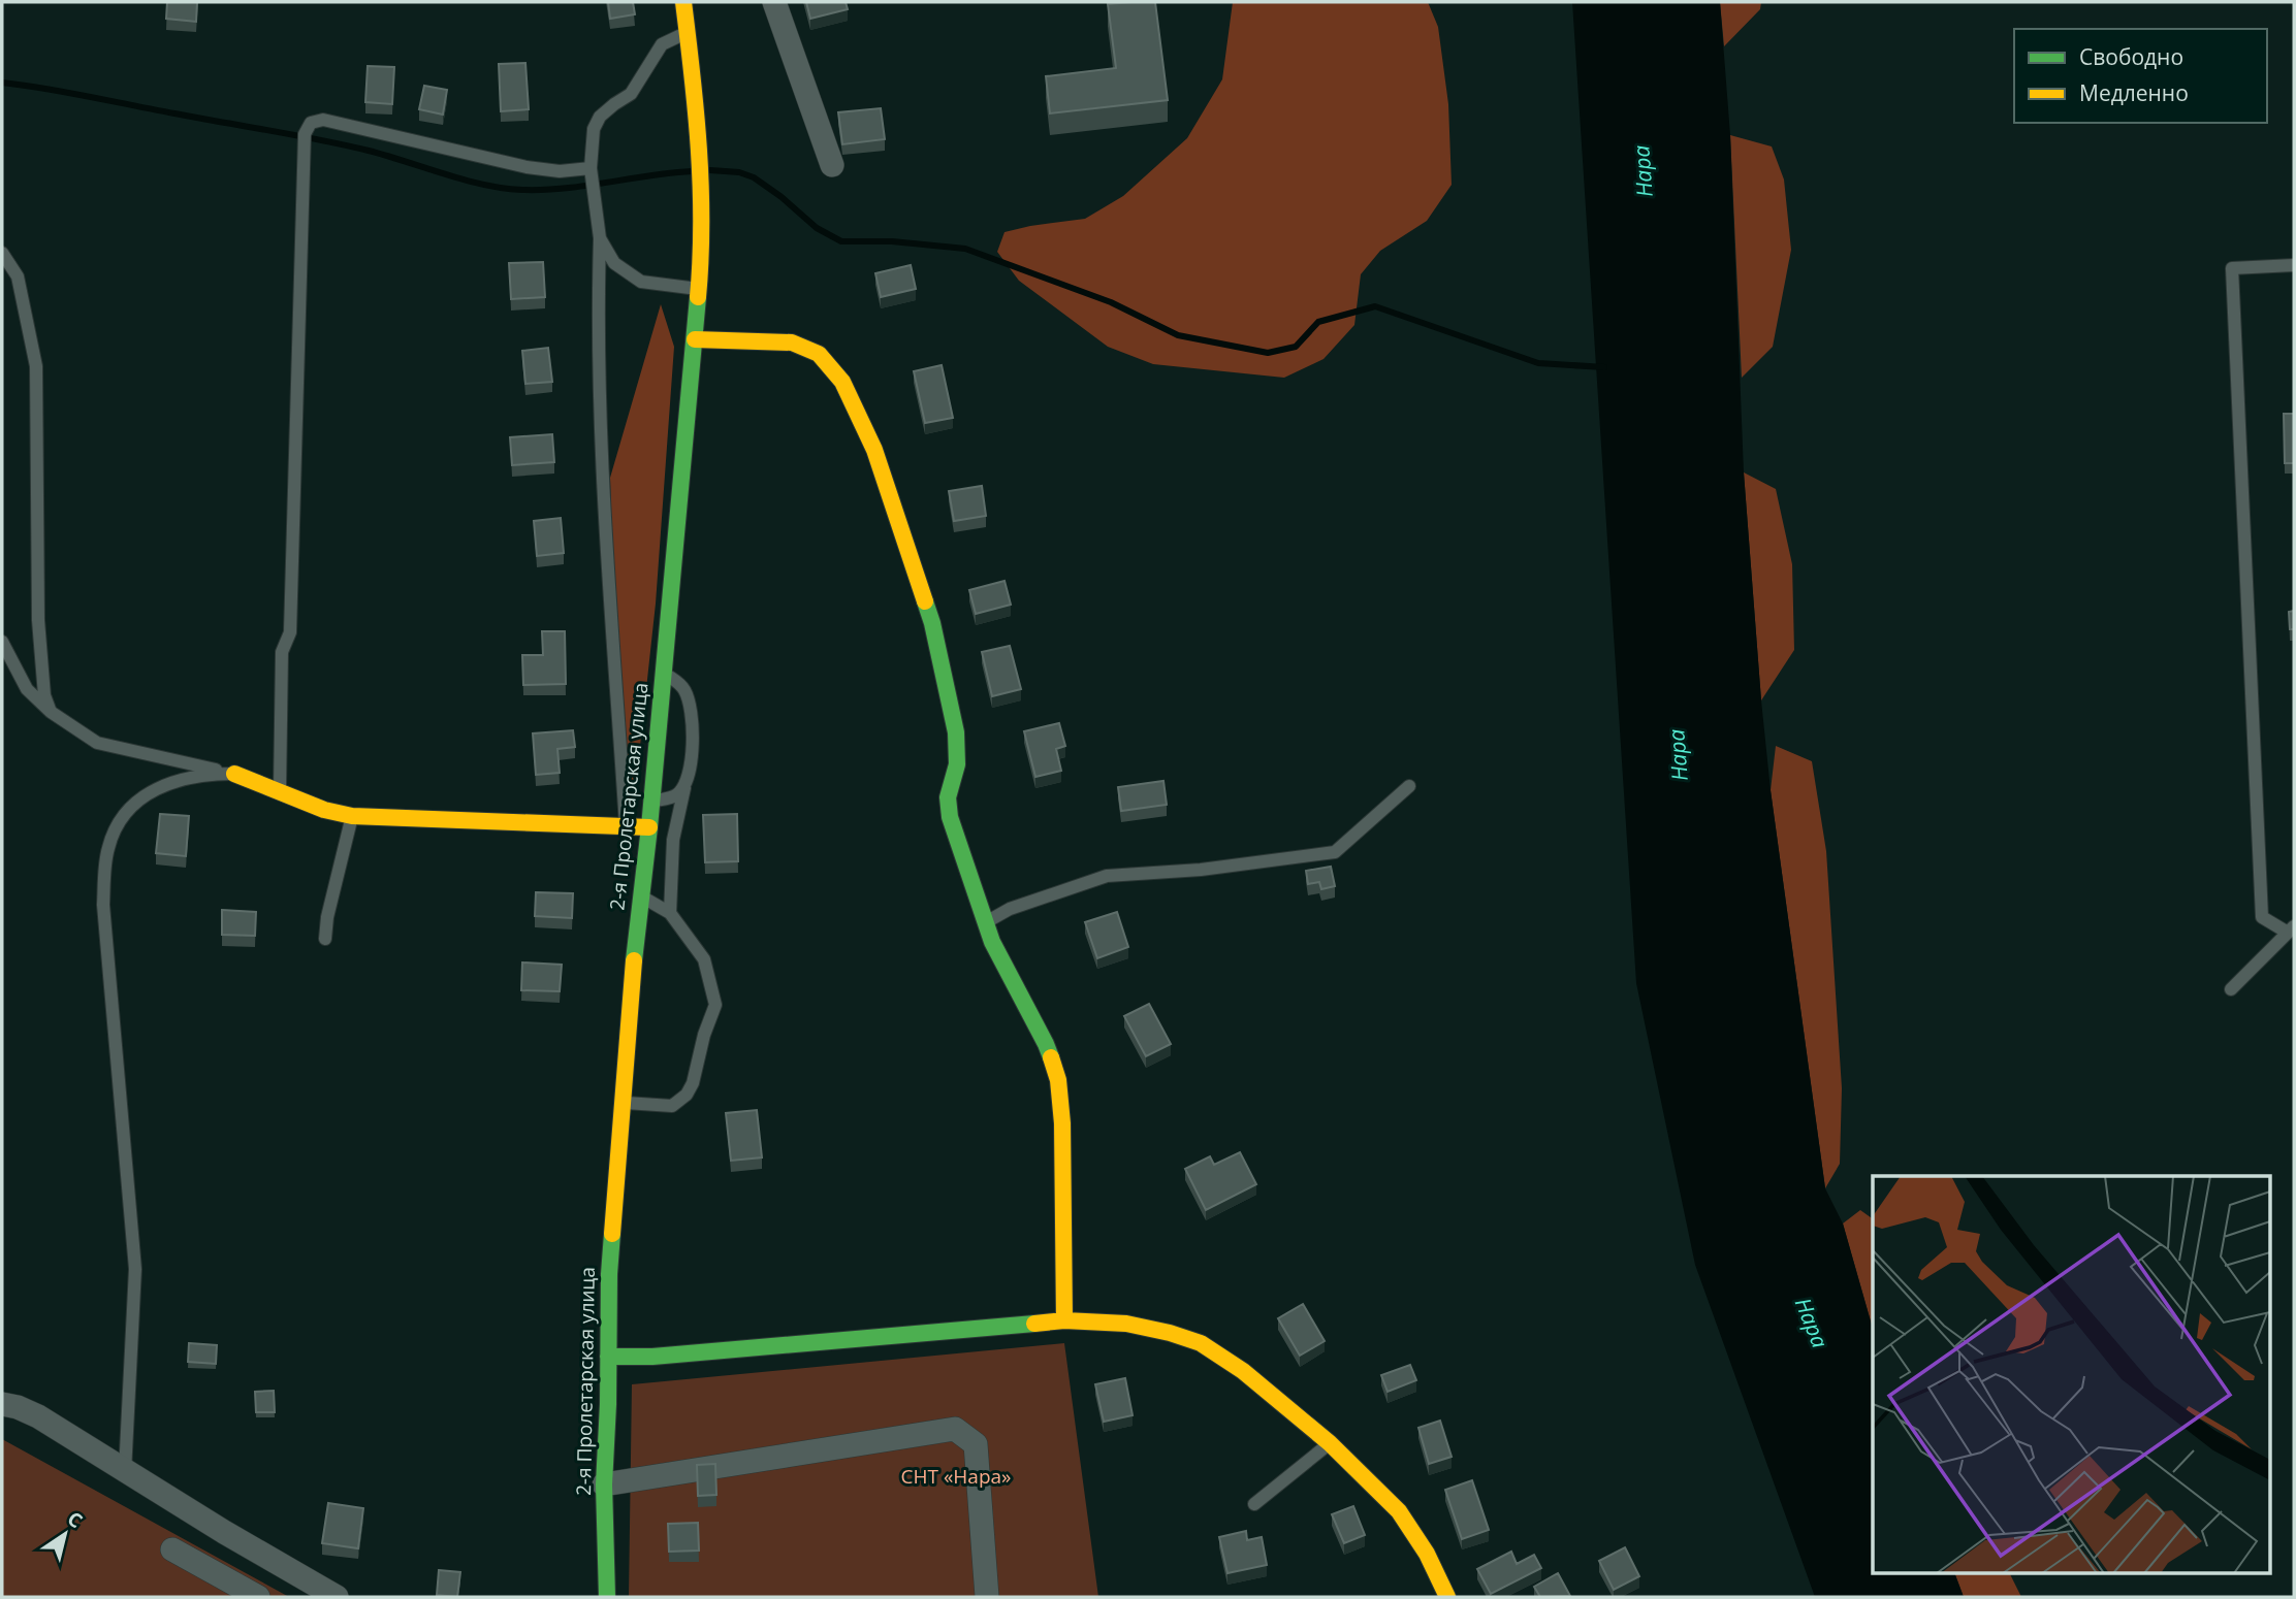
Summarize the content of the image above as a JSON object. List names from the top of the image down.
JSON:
{
  "streets": {
    "street": ["2-я Пролетарская улица"]
  },
  "water": ["Нара"],
  "parks": ["СНТ «Нара»"],
  "legend": ["Свободно", "Медленно"],
  "north": "top right"
}
